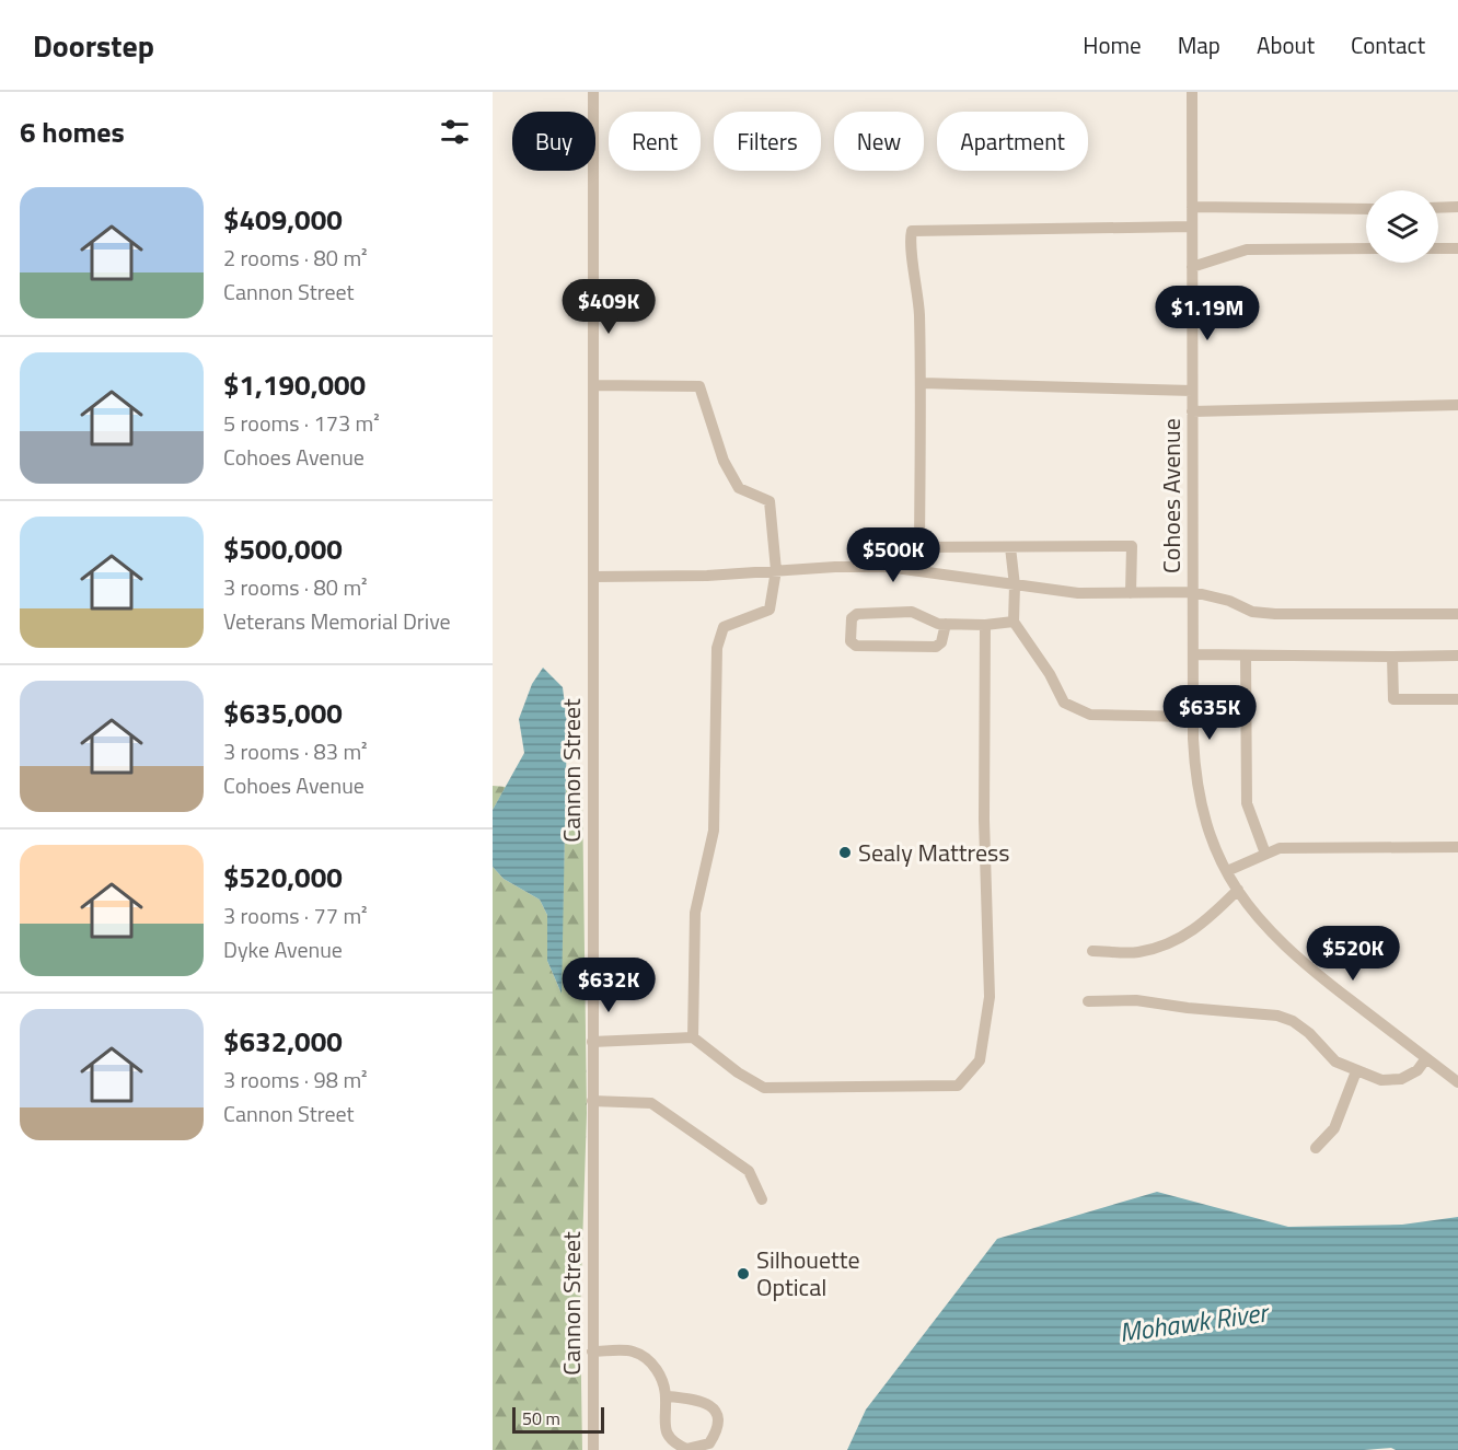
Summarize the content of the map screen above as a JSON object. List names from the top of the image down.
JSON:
{
  "streets": {
    "street": ["Cohoes Avenue", "Cannon Street"]
  },
  "water": ["Mohawk River"],
  "places": ["Sealy Mattress", "Silhouette Optical"],
  "scale_bar": "50 m",
  "page": {
    "header": "Doorstep",
    "nav": [
      "Home",
      "Map",
      "About",
      "Contact"
    ],
    "heading": "6 homes",
    "chip": [
      "Buy",
      "Rent",
      "Filters",
      "New",
      "Apartment"
    ],
    "list": [
      {
        "name": "$409,000",
        "note": "2 rooms · 80 m² · Cannon Street"
      },
      {
        "name": "$1,190,000",
        "note": "5 rooms · 173 m² · Cohoes Avenue"
      },
      {
        "name": "$500,000",
        "note": "3 rooms · 80 m² · Veterans Memorial Drive"
      },
      {
        "name": "$635,000",
        "note": "3 rooms · 83 m² · Cohoes Avenue"
      },
      {
        "name": "$520,000",
        "note": "3 rooms · 77 m² · Dyke Avenue"
      },
      {
        "name": "$632,000",
        "note": "3 rooms · 98 m² · Cannon Street"
      }
    ],
    "price": [
      "$409K",
      "$1.19M",
      "$500K",
      "$635K",
      "$520K",
      "$632K"
    ],
    "scale": "50 m"
  }
}
